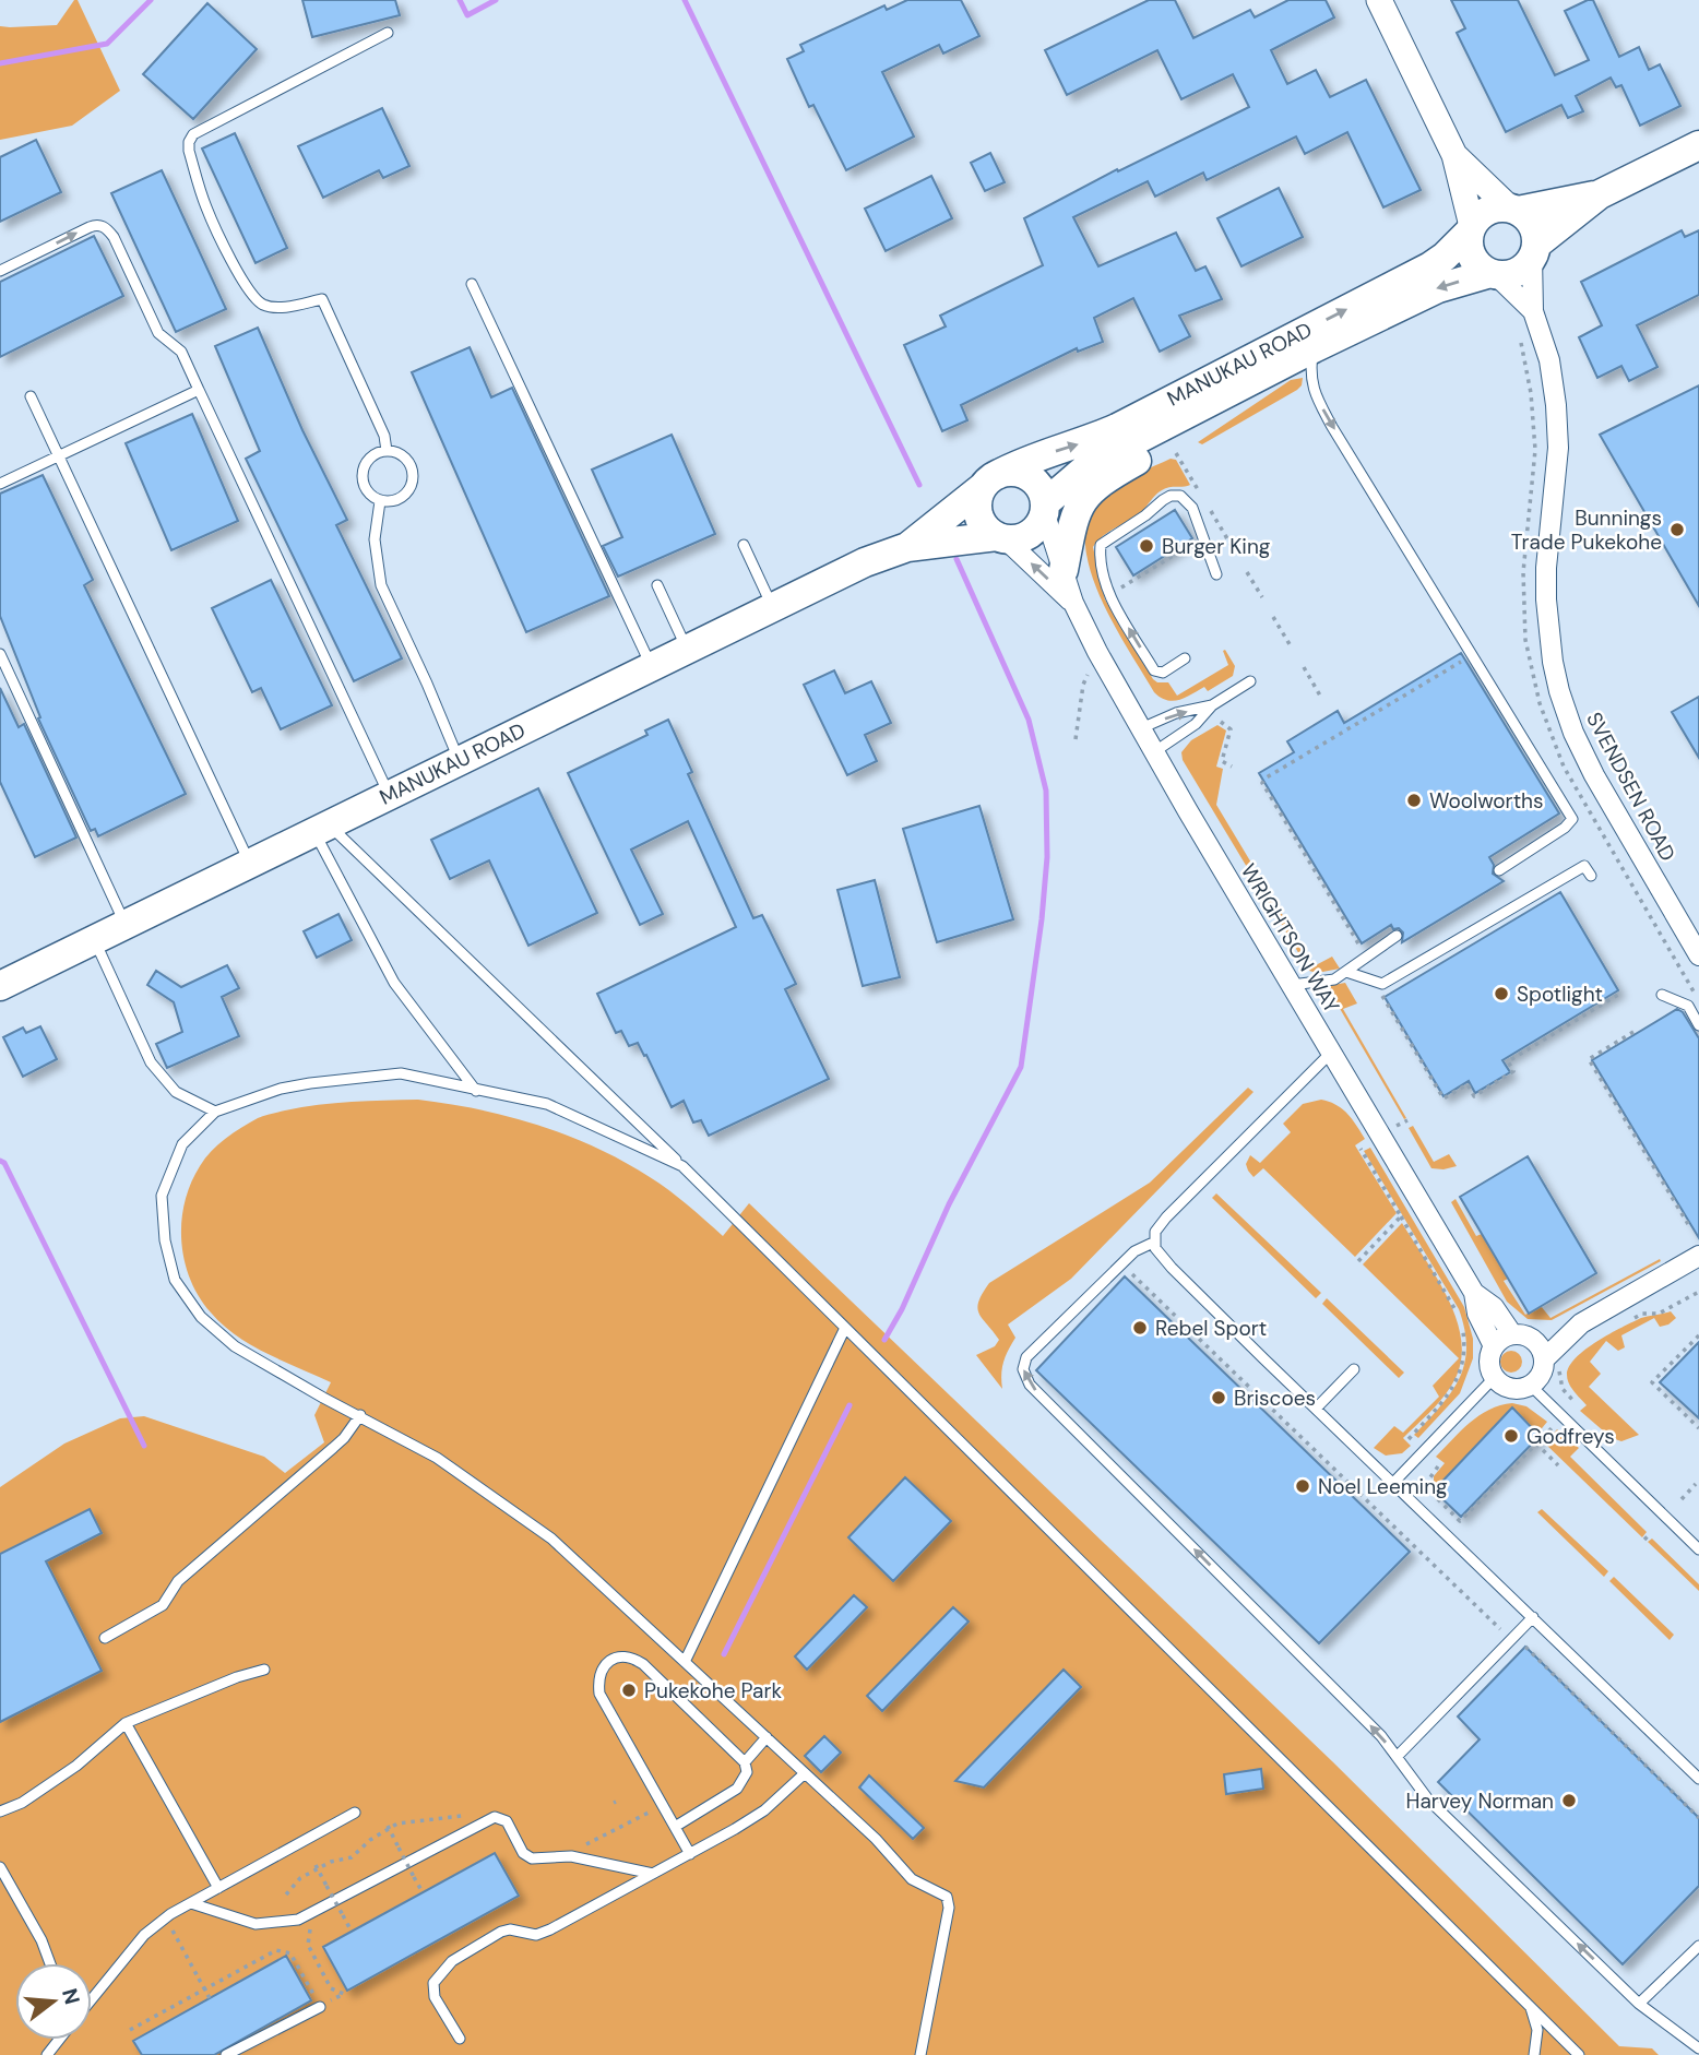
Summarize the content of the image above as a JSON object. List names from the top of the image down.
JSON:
{
  "streets": {
    "main road": ["MANUKAU ROAD"],
    "street": ["SVENDSEN ROAD", "WRIGHTSON WAY"]
  },
  "crossings": [
    ["MANUKAU ROAD", "WRIGHTSON WAY"]
  ],
  "places": [
    "Bunnings Trade Pukekohe",
    "Burger King",
    "Woolworths",
    "Spotlight",
    "Rebel Sport",
    "Briscoes",
    "Godfreys",
    "Noel Leeming",
    "Pukekohe Park",
    "Harvey Norman"
  ],
  "north": "right"
}
